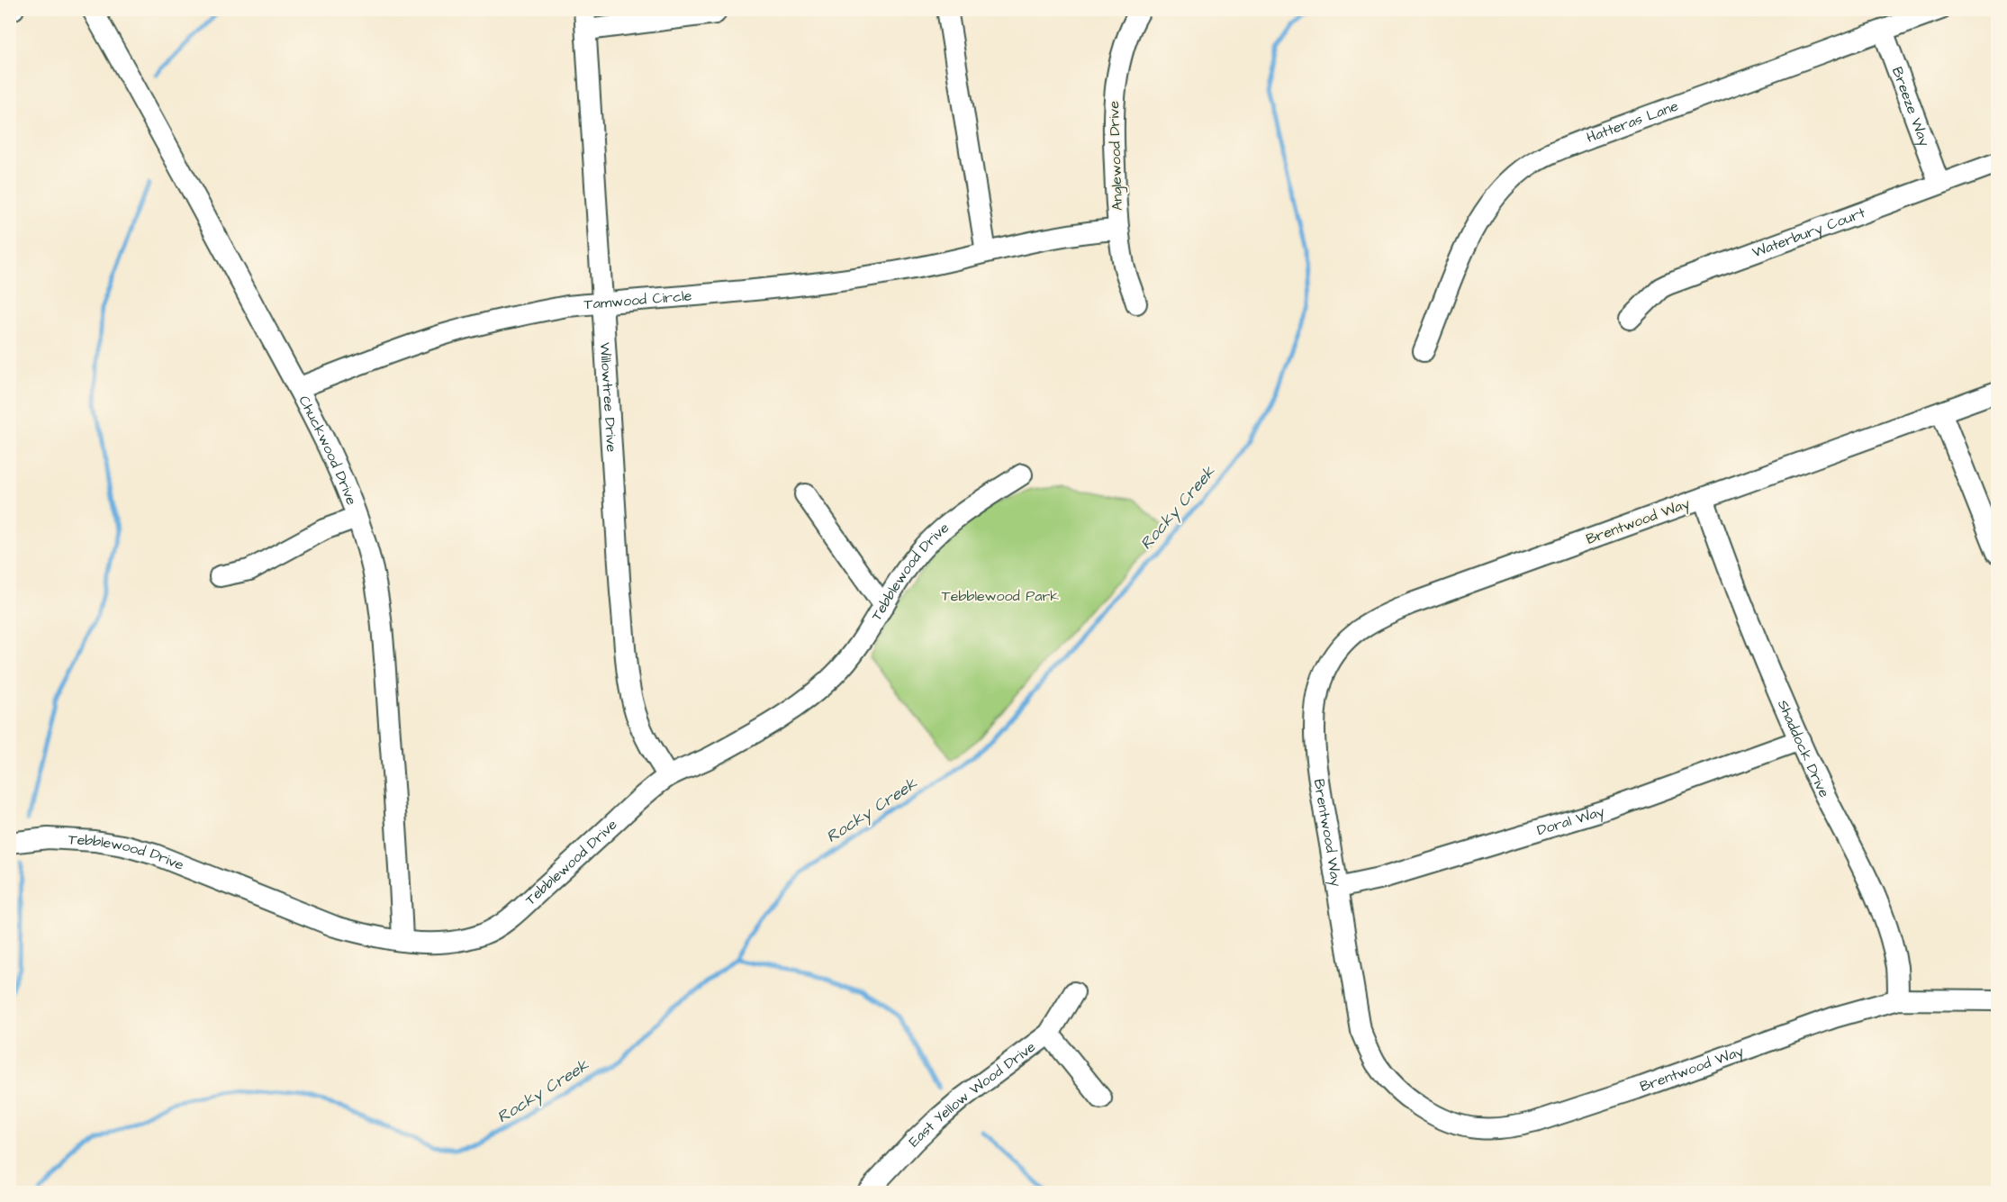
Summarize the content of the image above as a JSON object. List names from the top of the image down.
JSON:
{
  "streets": {
    "street": [
      "Breeze Way",
      "Hatteras Lane",
      "Anglewood Drive",
      "Waterbury Court",
      "Tamwood Circle",
      "Willowtree Drive",
      "Chuckwood Drive",
      "Brentwood Way",
      "Tebblewood Drive",
      "Shaddock Drive",
      "Doral Way",
      "East Yellow Wood Drive"
    ]
  },
  "crossings": [
    ["Breeze Way", "Hatteras Lane"],
    ["Breeze Way", "Waterbury Court"],
    ["Anglewood Drive", "Tamwood Circle"],
    ["Tamwood Circle", "Willowtree Drive"],
    ["Tamwood Circle", "Chuckwood Drive"],
    ["Willowtree Drive", "Tebblewood Drive"],
    ["Chuckwood Drive", "Tebblewood Drive"],
    ["Brentwood Way", "Shaddock Drive"],
    ["Brentwood Way", "Doral Way"],
    ["Shaddock Drive", "Doral Way"]
  ],
  "water": ["Rocky Creek"],
  "parks": ["Tebblewood Park"]
}
